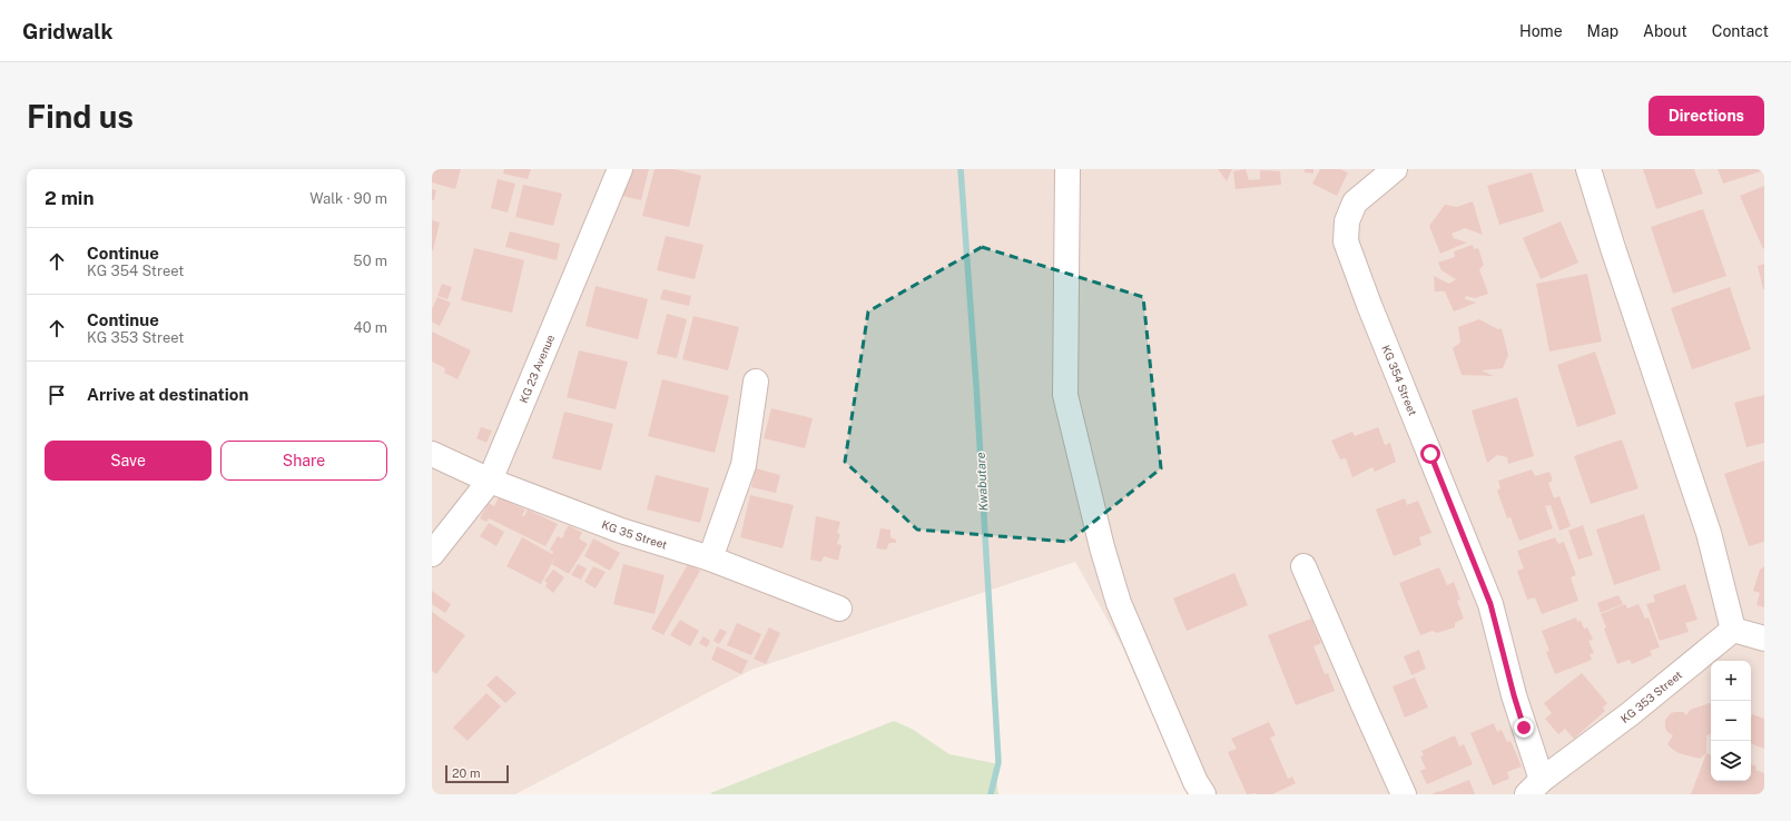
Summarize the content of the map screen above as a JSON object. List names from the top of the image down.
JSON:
{
  "streets": {
    "street": [
      "KG 23 Avenue",
      "KG 354 Street",
      "KG 35 Street",
      "KG 353 Street"
    ]
  },
  "crossings": [
    ["KG 23 Avenue", "KG 35 Street"],
    ["KG 354 Street", "KG 353 Street"]
  ],
  "water": ["Kwabutare"],
  "scale_bar": "20 m",
  "page": {
    "header": "Gridwalk",
    "nav": [
      "Home",
      "Map",
      "About",
      "Contact"
    ],
    "buttons": [
      "Directions",
      ["Save", "Share"]
    ],
    "title": "Find us",
    "heading": ["2 min", "Walk · 90 m"],
    "list": [
      ["Continue", "KG 354 Street", "50 m"],
      ["Continue", "KG 353 Street", "40 m"],
      "Arrive at destination"
    ],
    "map_buttons": ["+", "−"],
    "scale": "20 m"
  }
}
